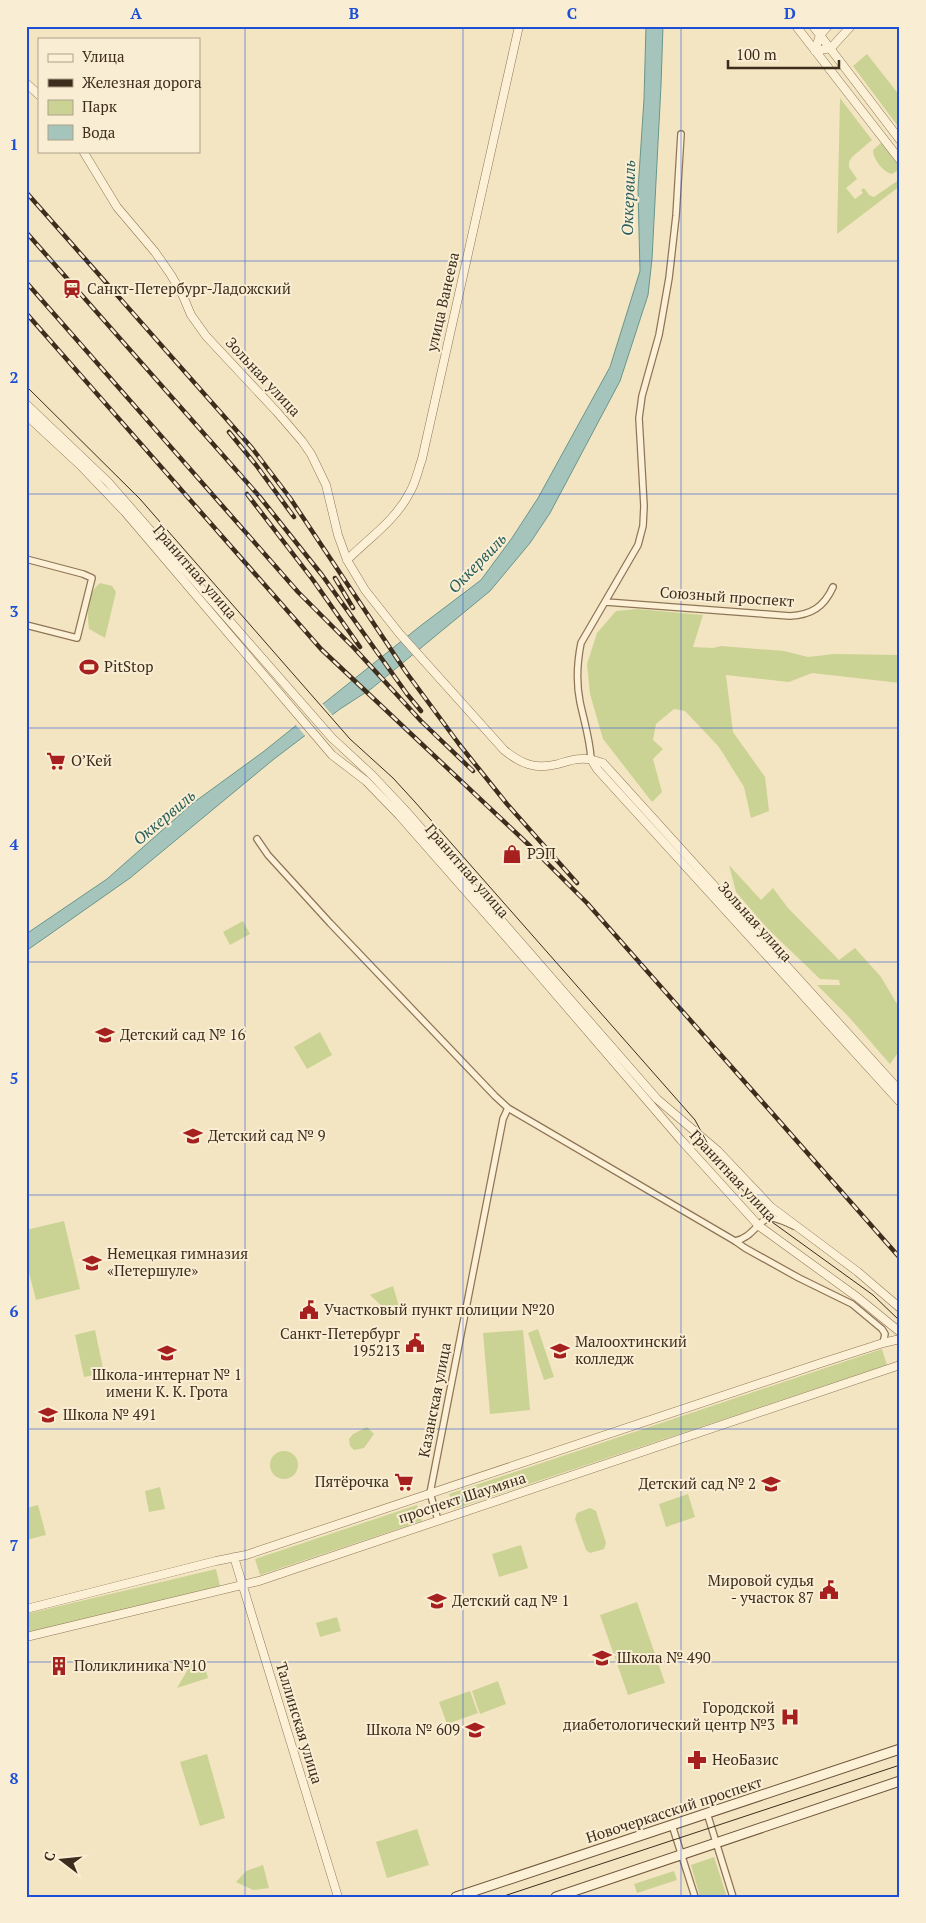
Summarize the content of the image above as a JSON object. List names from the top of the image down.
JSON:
{
  "streets": {
    "main road": ["Новочеркасский проспект"],
    "street": [
      "улица Ванеева",
      "Зольная улица",
      "Гранитная улица",
      "Союзный проспект",
      "Казанская улица",
      "проспект Шаумяна",
      "Таллинская улица"
    ]
  },
  "crossings": [
    ["улица Ванеева", "Зольная улица"],
    ["Гранитная улица", "Казанская улица"],
    ["Гранитная улица", "проспект Шаумяна"],
    ["Казанская улица", "проспект Шаумяна"],
    ["проспект Шаумяна", "Таллинская улица"]
  ],
  "water": ["Оккервиль"],
  "places": {
    "station": ["Санкт-Петербург-Ладожский"],
    "sports": ["PitStop"],
    "supermarket": ["О’Кей", "Пятёрочка"],
    "shop": ["РЭП"],
    "school or university": [
      "Детский сад № 16",
      "Детский сад № 9",
      "Немецкая гимназия «Петершуле»",
      "Малоохтинский колледж",
      "Школа-интернат № 1 имени К. К. Грота",
      "Школа № 491",
      "Детский сад № 2",
      "Детский сад № 1",
      "Школа № 490",
      "Школа № 609"
    ],
    "public building": ["Участковый пункт полиции №20", "Санкт-Петербург 195213", "Мировой судья - участок 87"],
    "building": ["Поликлиника №10"],
    "hospital": ["Городской диабетологический центр №3"],
    "pharmacy": ["НеоБазис"]
  },
  "legend": [
    "Улица",
    "Железная дорога",
    "Парк",
    "Вода"
  ],
  "scale_bar": "100 m",
  "north": "left",
  "grid": {
    "columns": [
      "A",
      "B",
      "C",
      "D"
    ],
    "rows": [
      "1",
      "2",
      "3",
      "4",
      "5",
      "6",
      "7",
      "8"
    ]
  }
}
